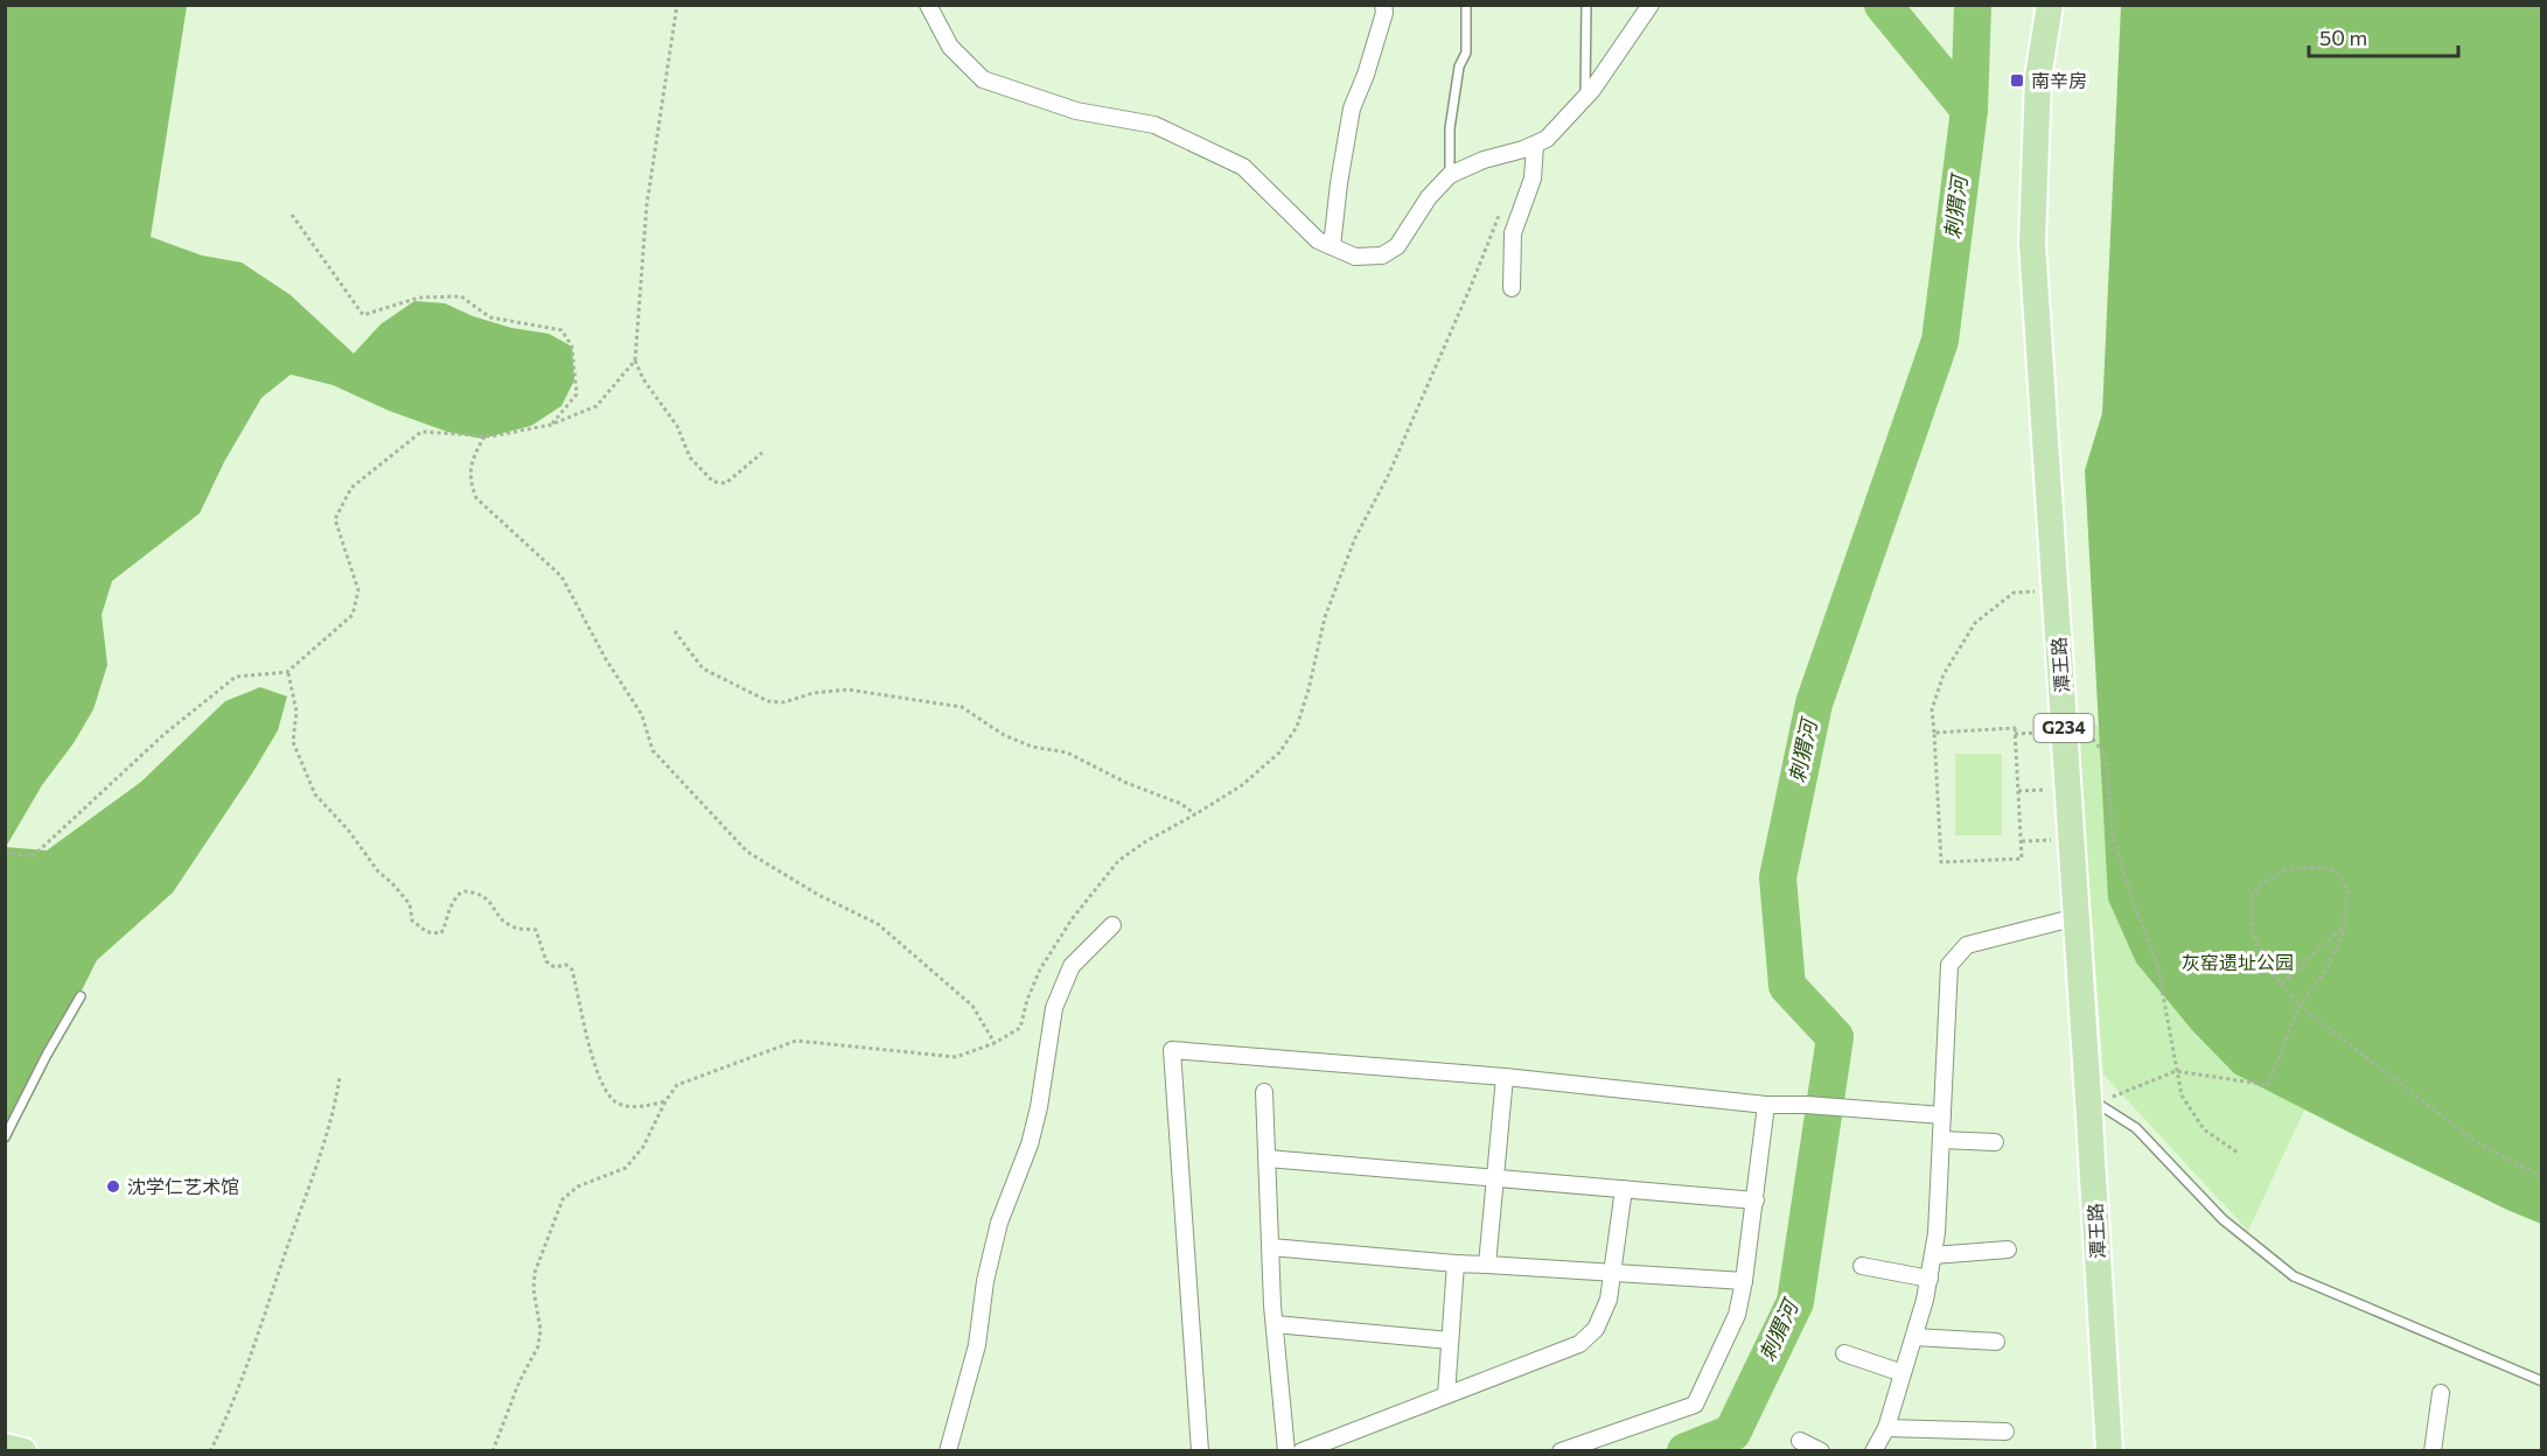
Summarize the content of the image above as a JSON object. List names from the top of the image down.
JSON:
{
  "streets": {
    "highway": ["潭王路", "G234"]
  },
  "water": ["刺猬河"],
  "parks": ["灰窑遗址公园"],
  "places": {
    "transit": ["南辛房"],
    "other": ["沈学仁艺术馆"]
  },
  "scale_bar": "50 m"
}
